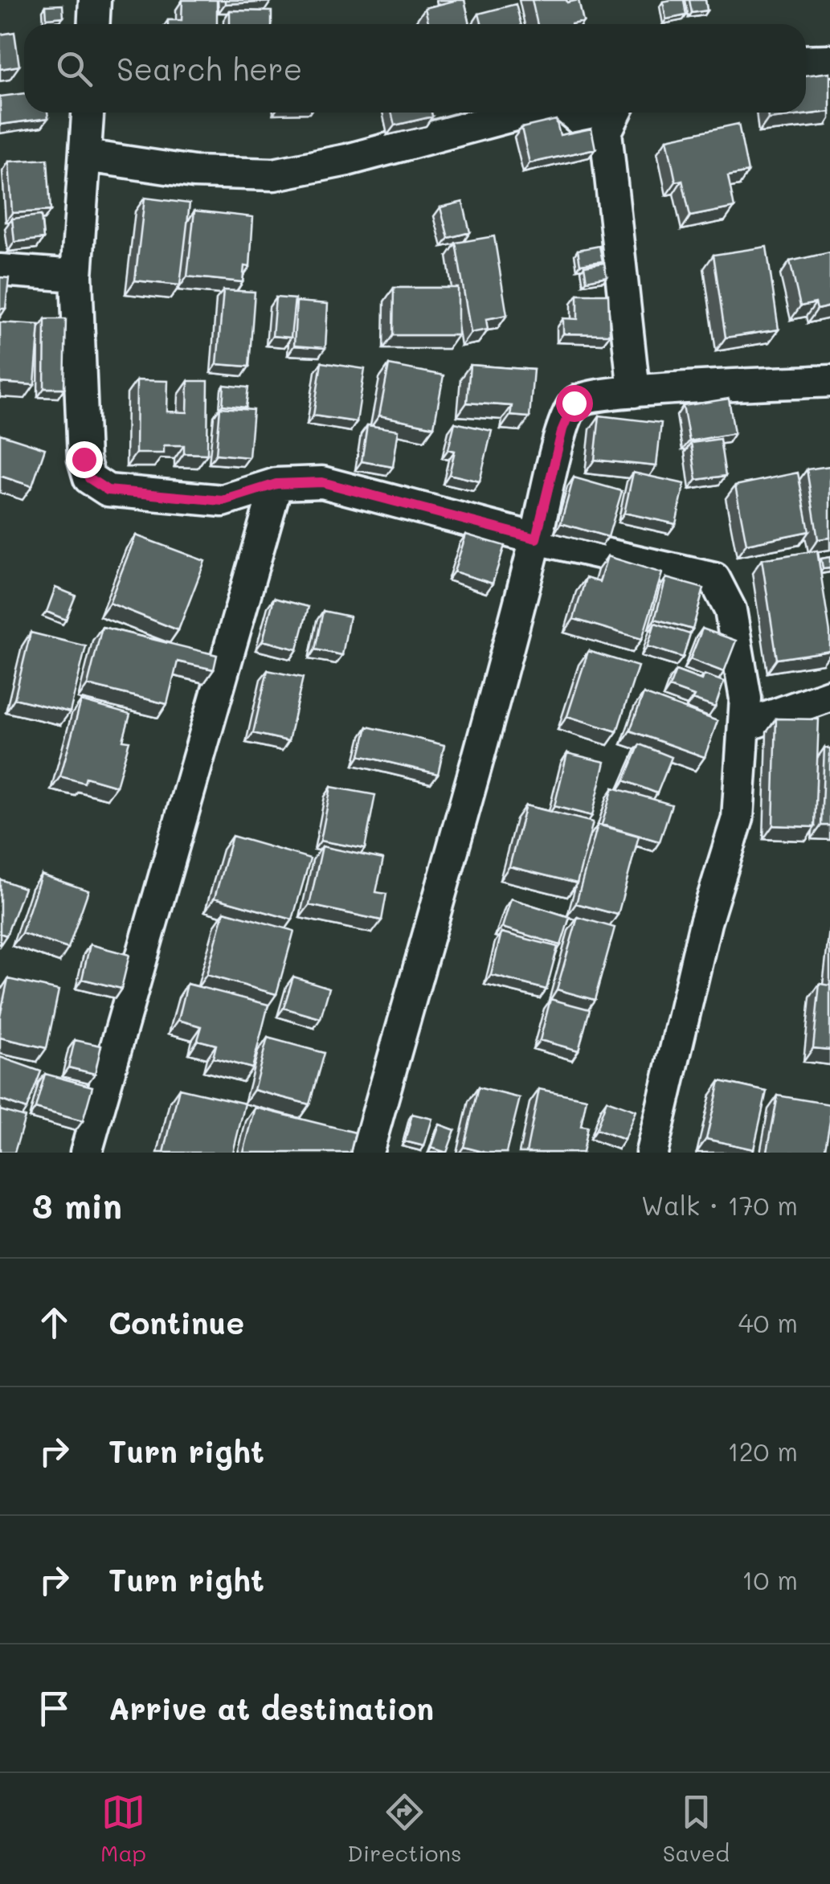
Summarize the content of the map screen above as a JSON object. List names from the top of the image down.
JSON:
{
  "page": {
    "search": "Search here",
    "heading": ["3 min", "Walk · 170 m"],
    "list": [
      ["Continue", "40 m"],
      ["Turn right", "120 m"],
      ["Turn right", "10 m"],
      "Arrive at destination"
    ],
    "nav": ["Map", "Directions", "Saved"]
  }
}
